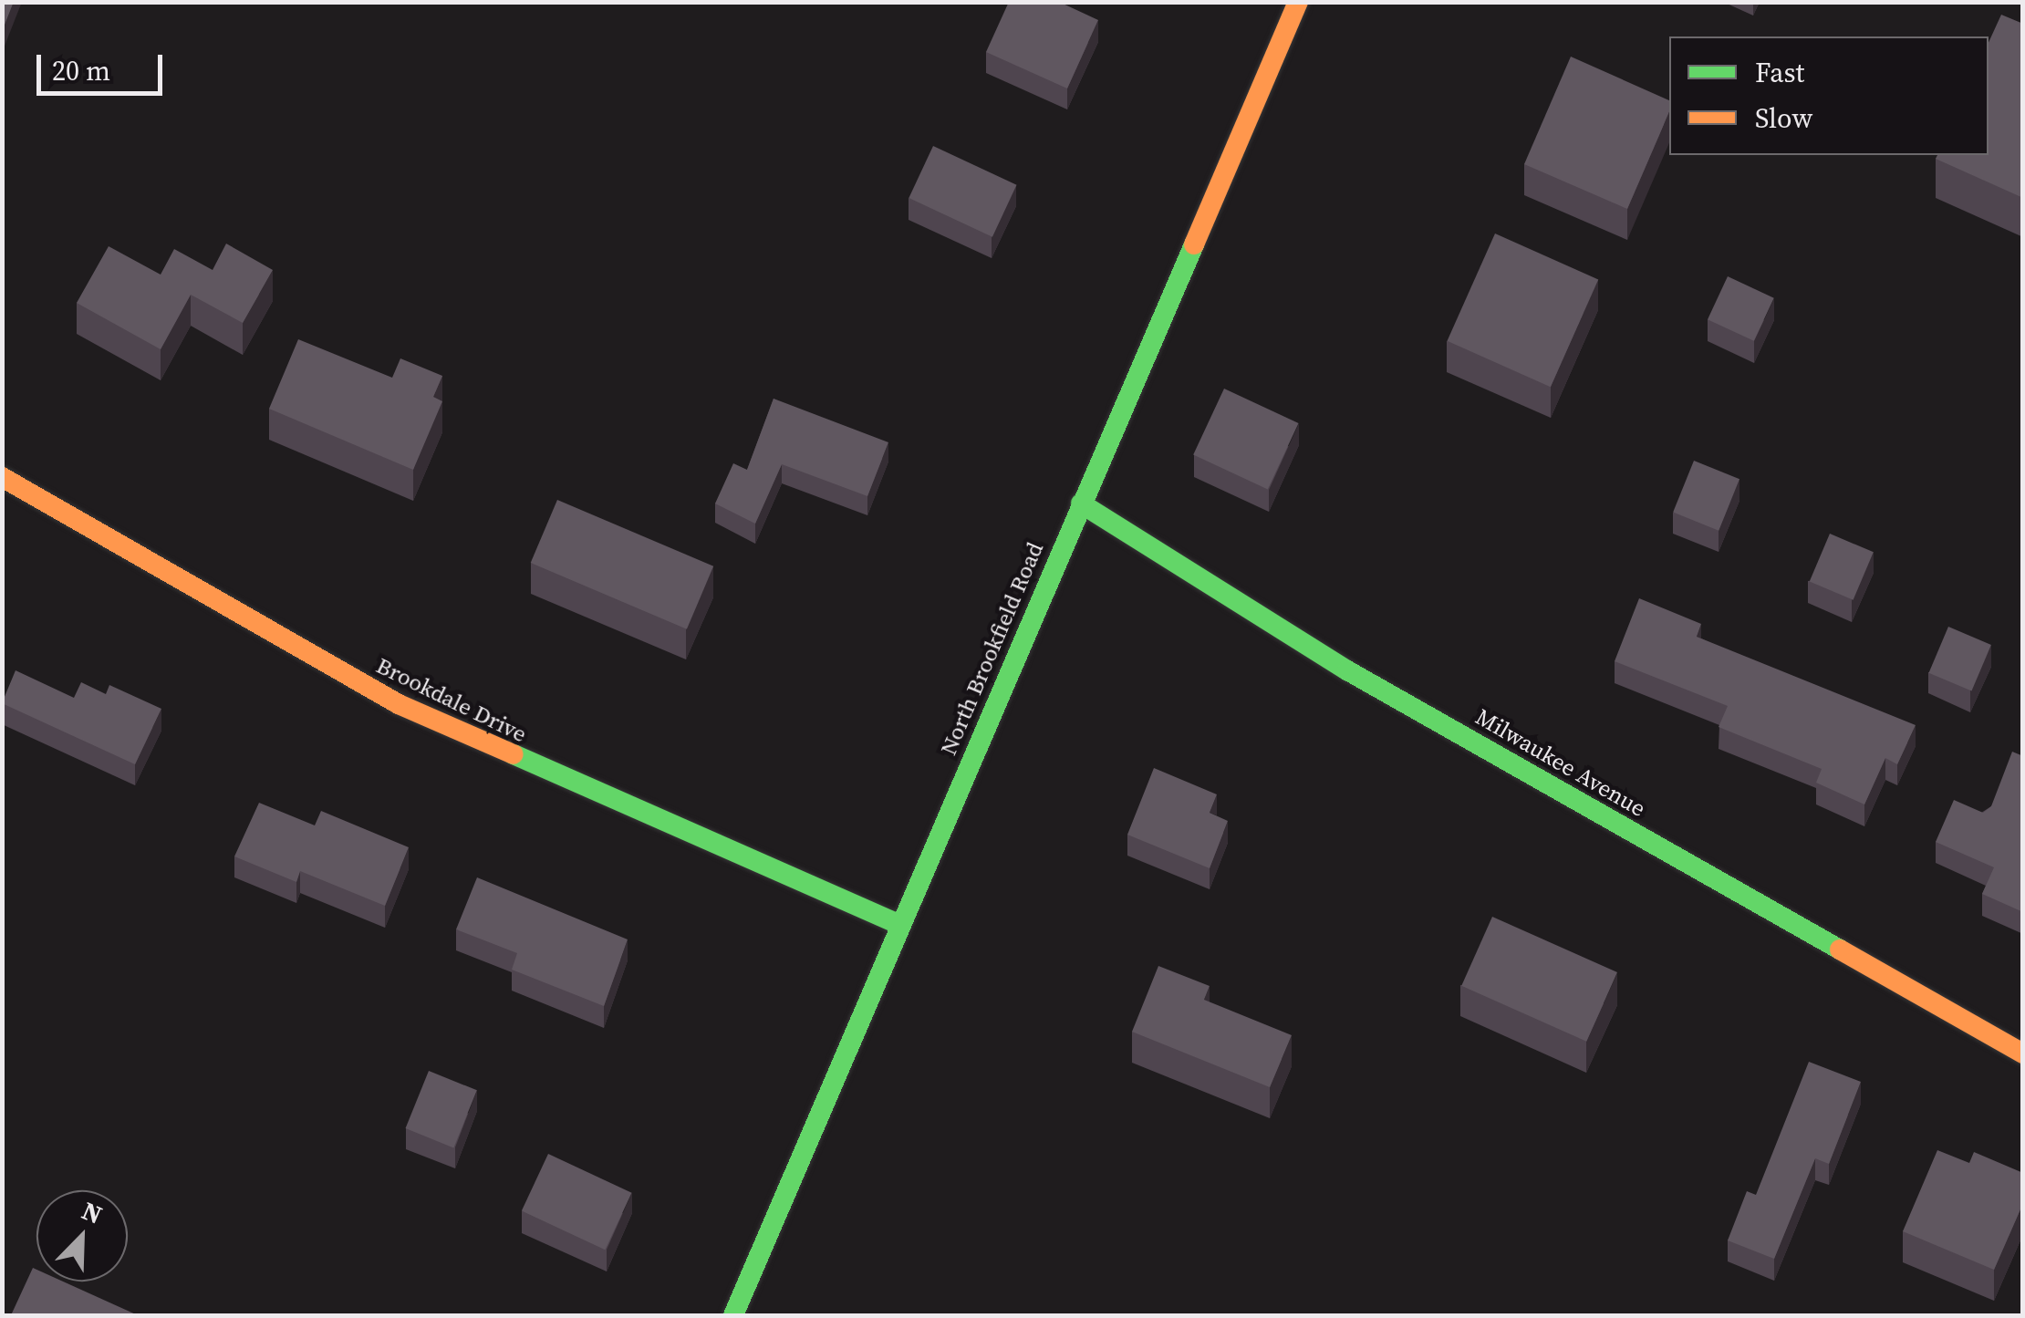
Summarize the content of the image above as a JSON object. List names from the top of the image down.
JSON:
{
  "streets": {
    "street": ["North Brookfield Road", "Brookdale Drive", "Milwaukee Avenue"]
  },
  "crossings": [
    ["North Brookfield Road", "Brookdale Drive"],
    ["North Brookfield Road", "Milwaukee Avenue"]
  ],
  "legend": ["Fast", "Slow"],
  "scale_bar": "20 m",
  "north": "top right"
}
